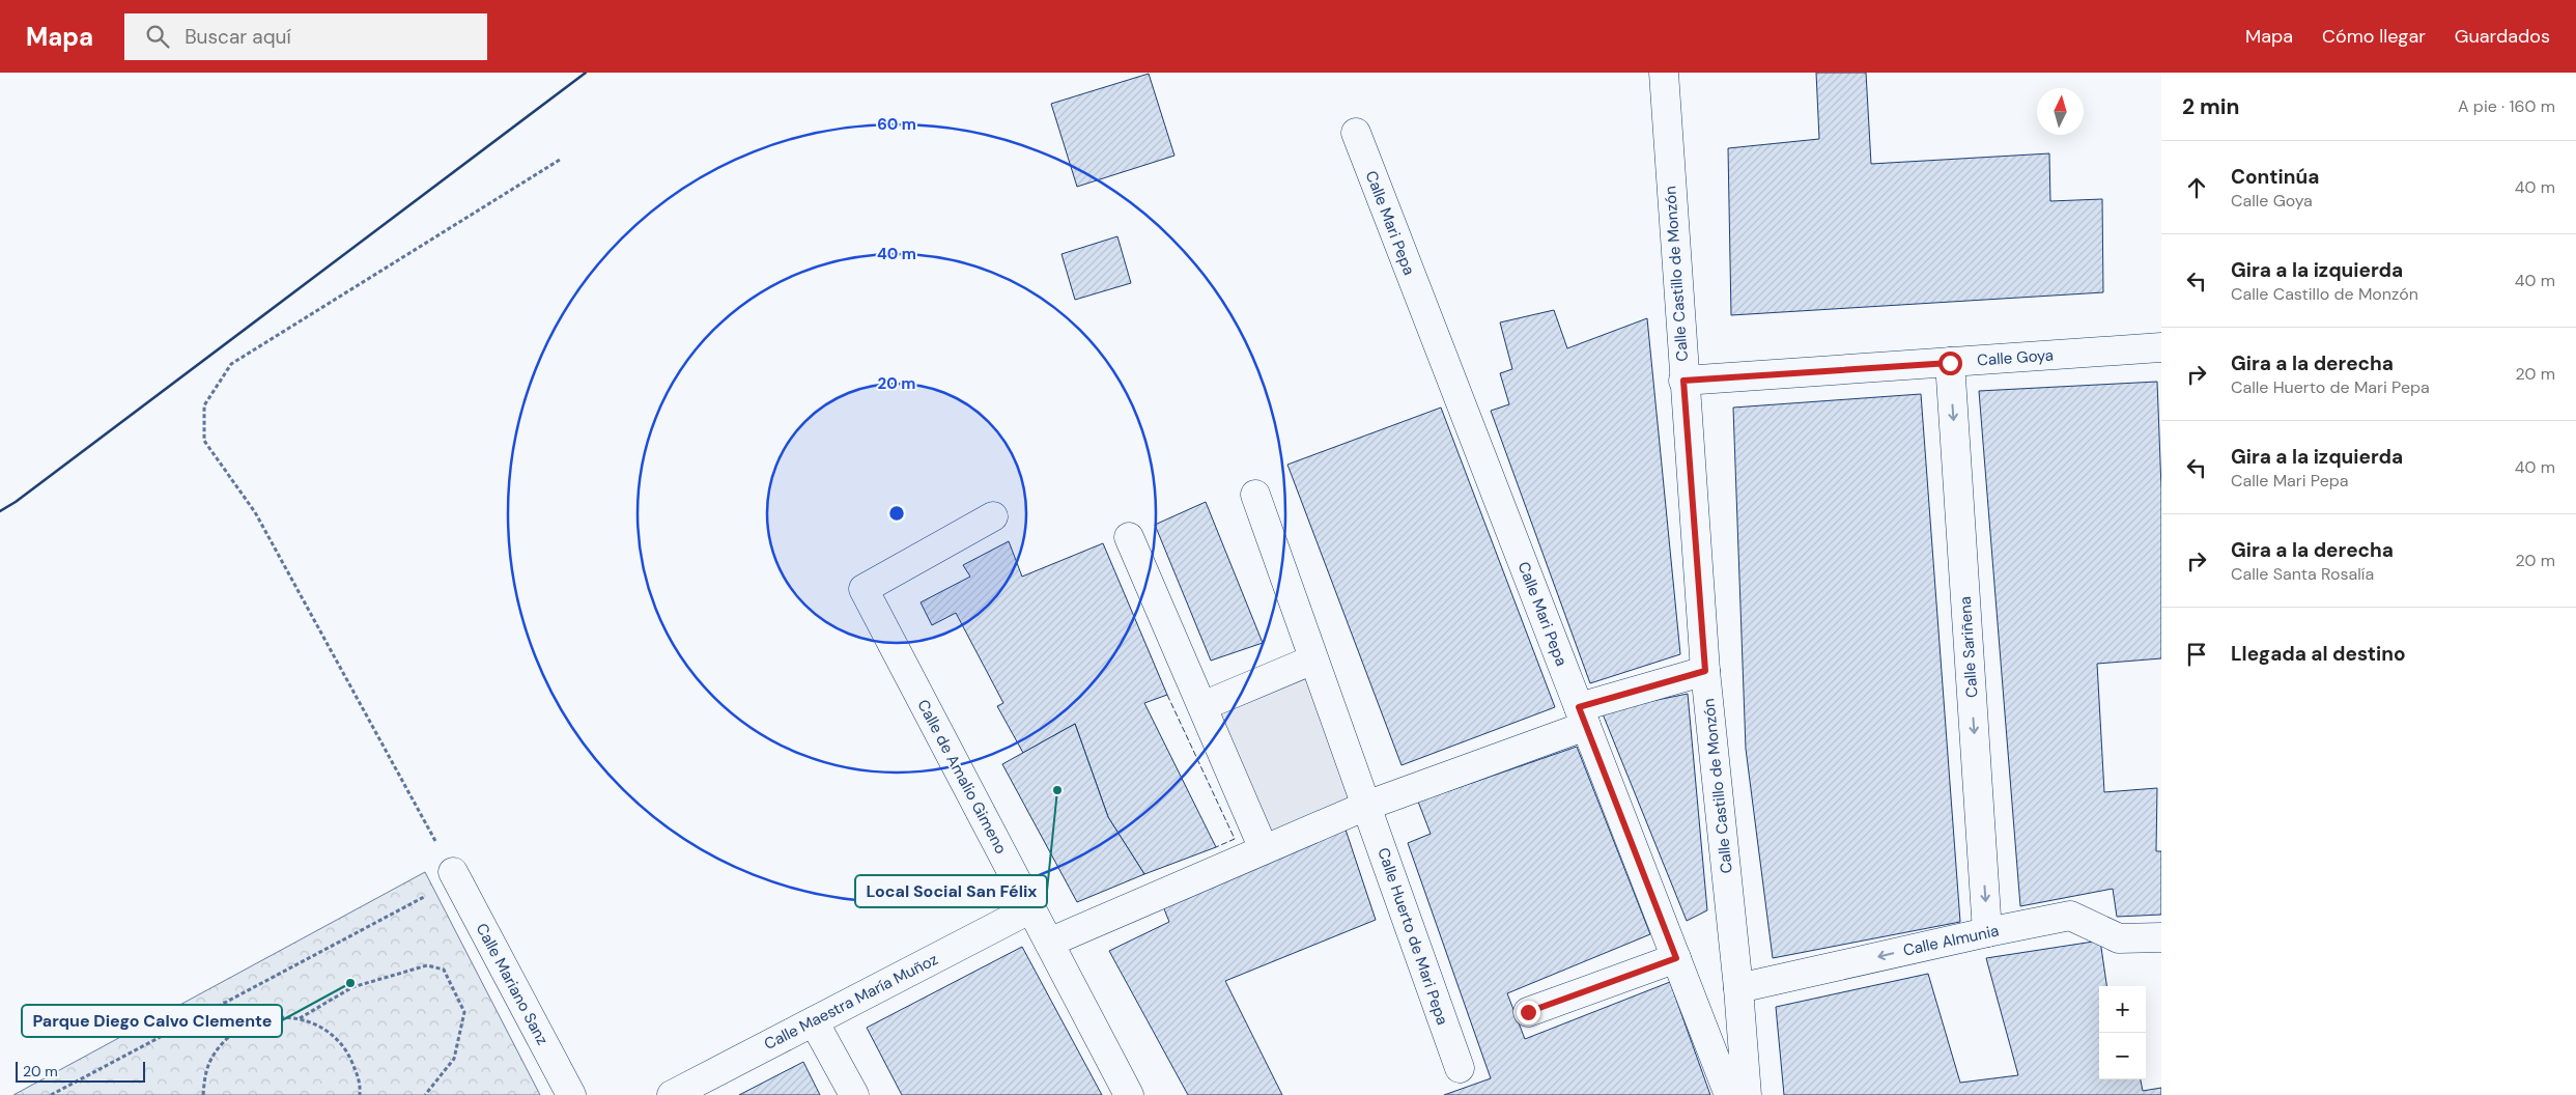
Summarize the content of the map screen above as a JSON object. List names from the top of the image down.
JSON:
{
  "streets": {
    "street": [
      "Calle Mari Pepa",
      "Calle Castillo de Monzón",
      "Calle Goya",
      "Calle Sariñena",
      "Calle de Amalio Gimeno",
      "Calle Huerto de Mari Pepa",
      "Calle Almunia",
      "Calle Mariano Sanz",
      "Calle Maestra María Muñoz"
    ]
  },
  "crossings": [
    ["Calle Castillo de Monzón", "Calle Goya"],
    ["Calle Castillo de Monzón", "Calle Almunia"],
    ["Calle Goya", "Calle Sariñena"],
    ["Calle Sariñena", "Calle Almunia"],
    ["Calle de Amalio Gimeno", "Calle Maestra María Muñoz"]
  ],
  "one_way": ["Calle Sariñena", "Calle Almunia"],
  "places": ["Local Social San Félix", "Parque Diego Calvo Clemente"],
  "scale_bar": "20 m",
  "north": "top",
  "page": {
    "header": "Mapa",
    "search": "Buscar aquí",
    "nav": ["Mapa", "Cómo llegar", "Guardados"],
    "heading": ["2 min", "A pie · 160 m"],
    "list": [
      ["Continúa", "Calle Goya", "40 m"],
      ["Gira a la izquierda", "Calle Castillo de Monzón", "40 m"],
      ["Gira a la derecha", "Calle Huerto de Mari Pepa", "20 m"],
      ["Gira a la izquierda", "Calle Mari Pepa", "40 m"],
      ["Gira a la derecha", "Calle Santa Rosalía", "20 m"],
      "Llegada al destino"
    ],
    "map_buttons": ["+", "−"],
    "scale": "20 m"
  },
  "rings": ["60 m", "40 m", "20 m"]
}
